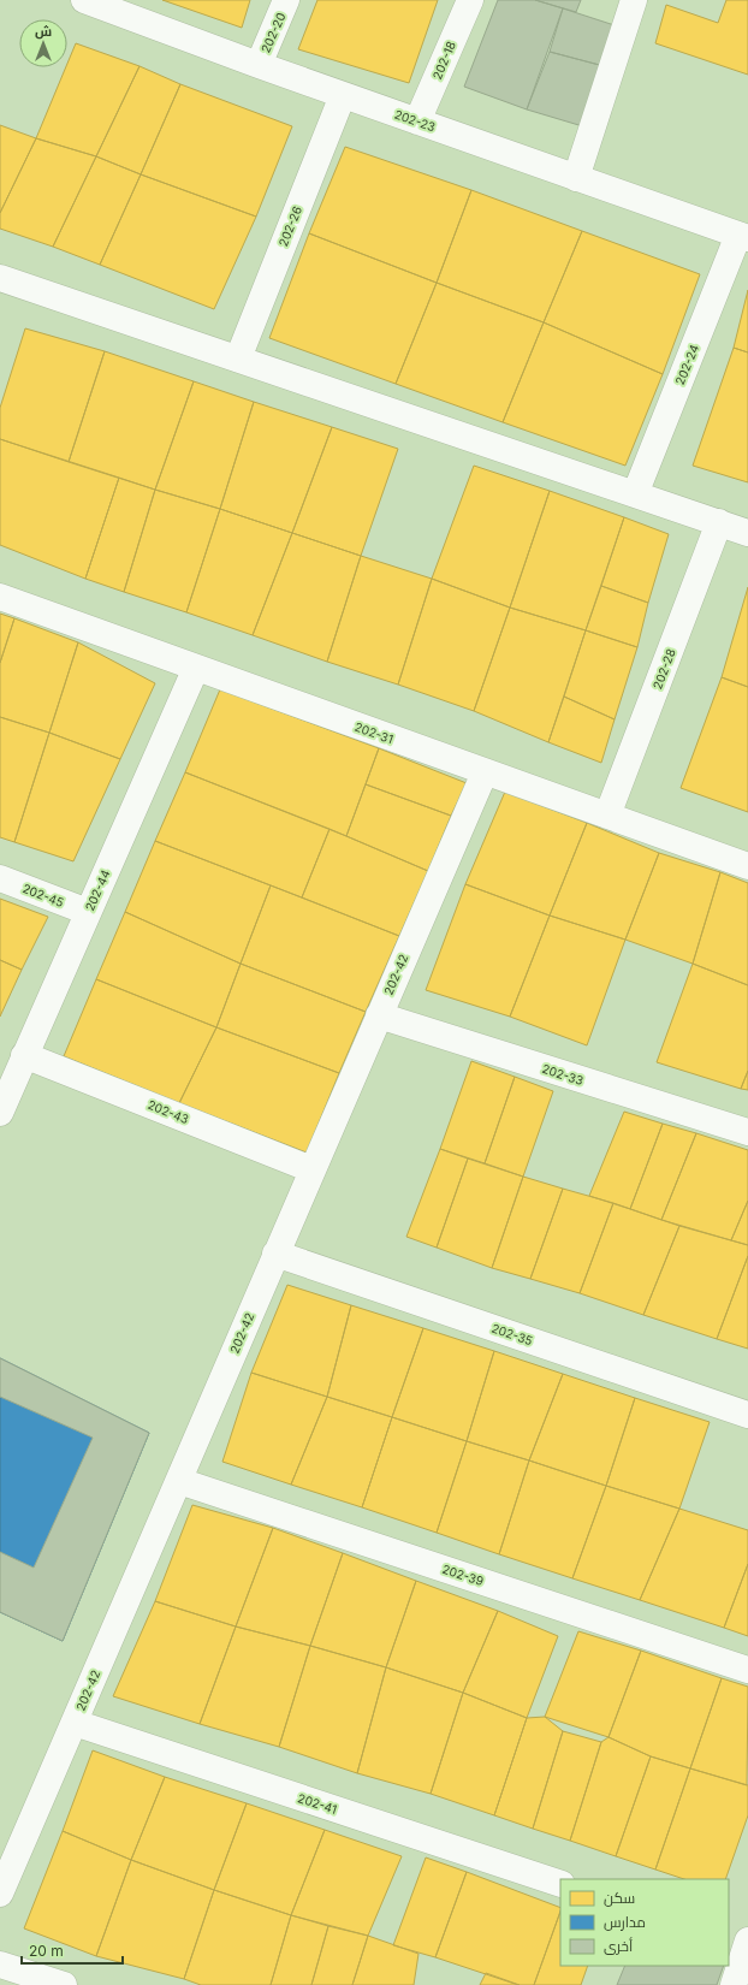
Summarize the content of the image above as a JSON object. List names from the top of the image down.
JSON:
{
  "streets": {
    "street": [
      "202-20",
      "202-18",
      "202-23",
      "202-26",
      "202-24",
      "202-28",
      "202-31",
      "202-44",
      "202-45",
      "202-42",
      "202-33",
      "202-43",
      "202-35",
      "202-39",
      "202-41"
    ]
  },
  "crossings": [
    ["202-20", "202-23"],
    ["202-18", "202-23"],
    ["202-23", "202-26"],
    ["202-23", "202-24"],
    ["202-28", "202-31"],
    ["202-31", "202-44"],
    ["202-31", "202-42"],
    ["202-44", "202-45"],
    ["202-44", "202-43"],
    ["202-42", "202-33"],
    ["202-42", "202-43"],
    ["202-42", "202-35"],
    ["202-42", "202-39"],
    ["202-42", "202-41"]
  ],
  "legend": ["سكن", "مدارس", "أخرى"],
  "scale_bar": "20 m",
  "north": "top"
}
